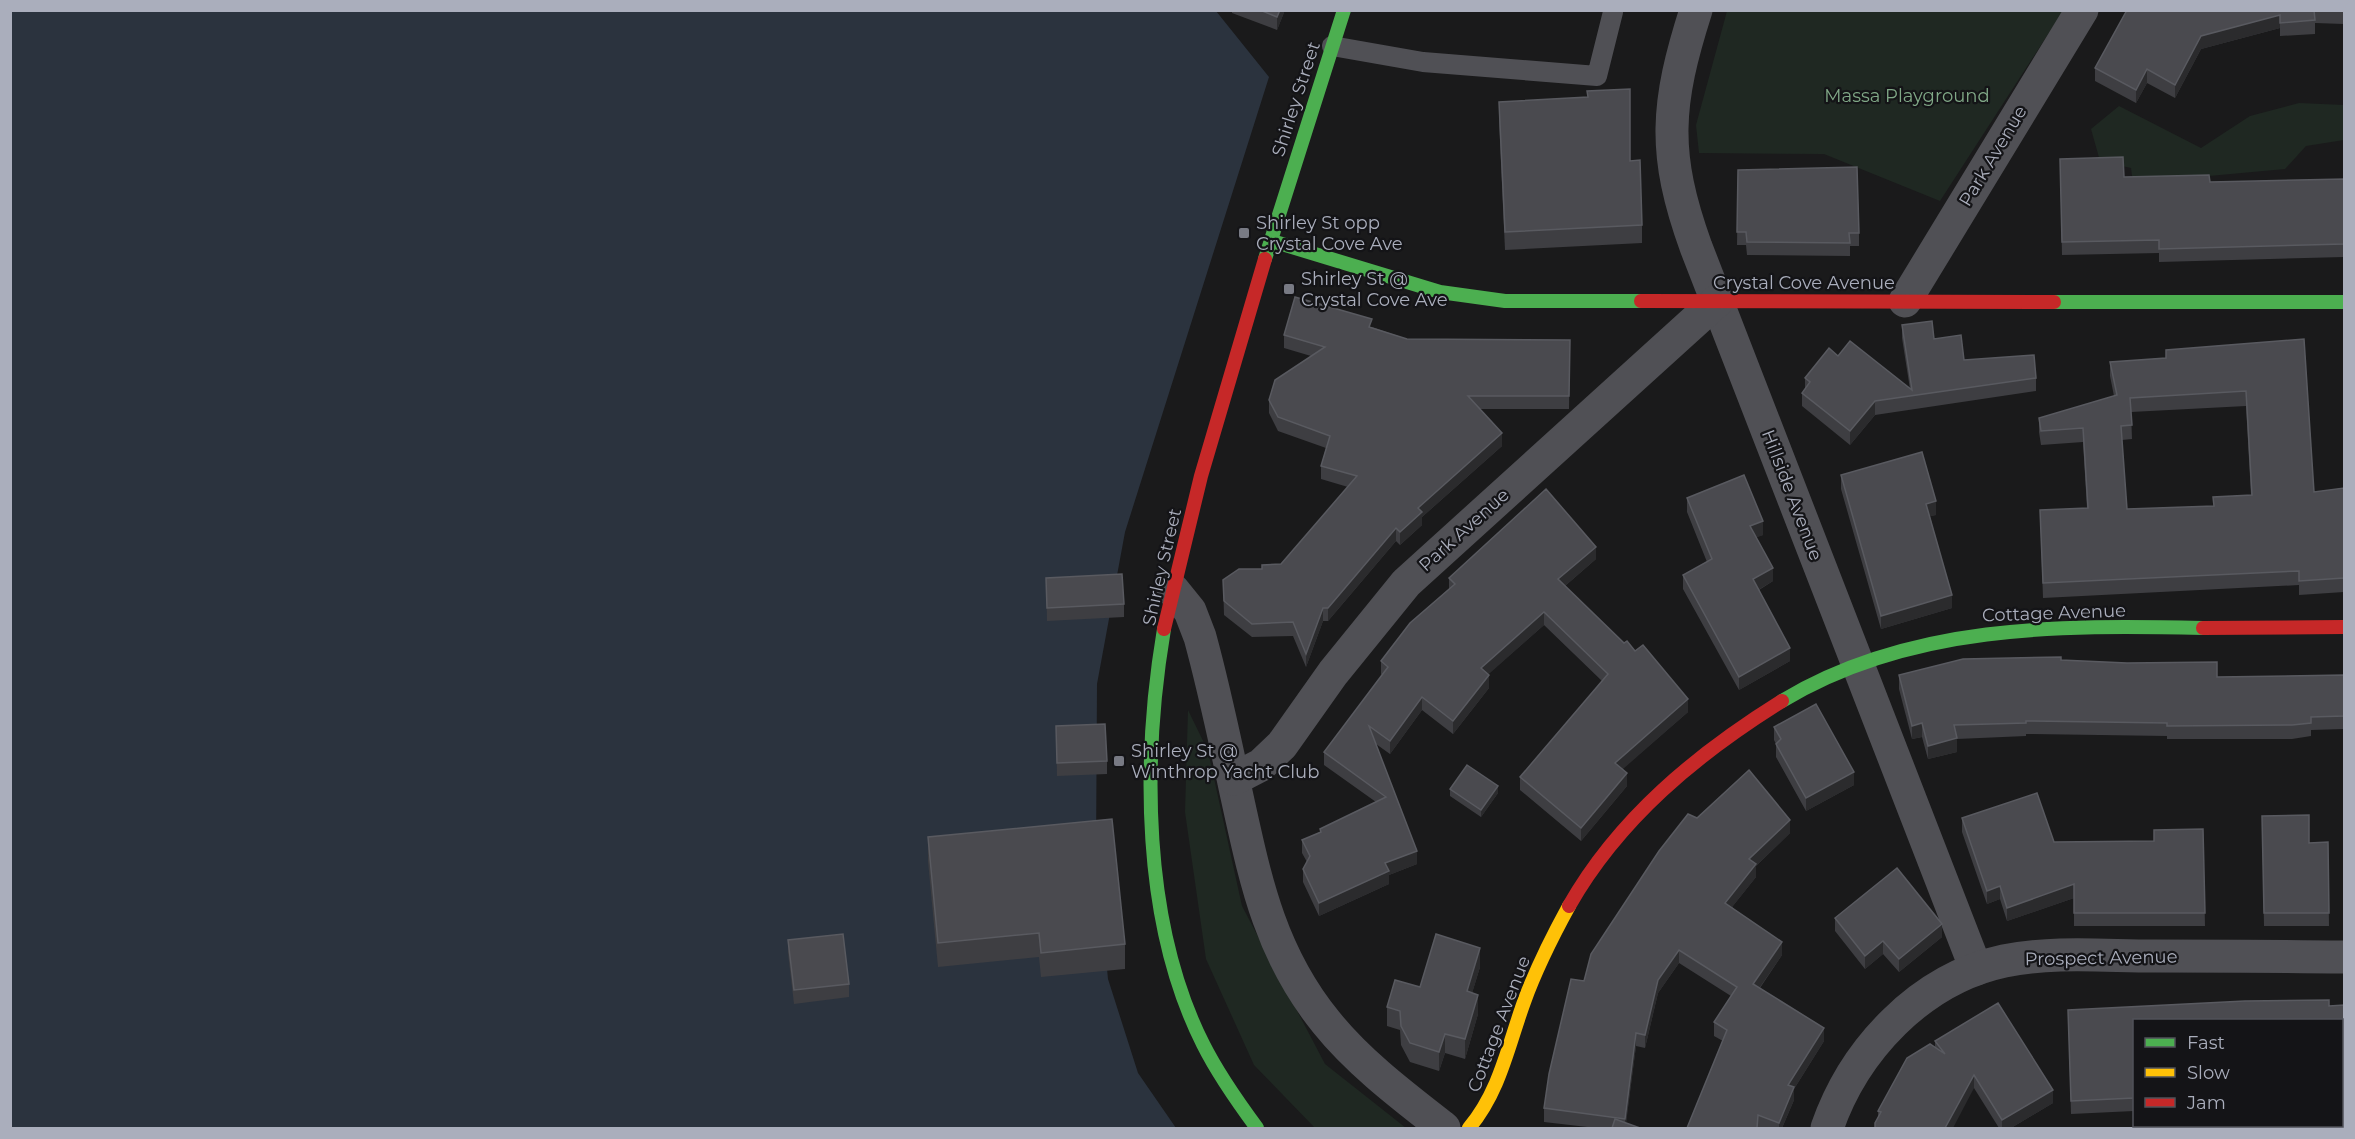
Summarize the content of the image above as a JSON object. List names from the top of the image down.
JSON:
{
  "streets": {
    "street": [
      "Shirley Street",
      "Park Avenue",
      "Crystal Cove Avenue",
      "Hillside Avenue",
      "Cottage Avenue",
      "Prospect Avenue"
    ]
  },
  "crossings": [
    ["Shirley Street", "Crystal Cove Avenue"],
    ["Park Avenue", "Crystal Cove Avenue"],
    ["Park Avenue", "Hillside Avenue"],
    ["Crystal Cove Avenue", "Hillside Avenue"],
    ["Hillside Avenue", "Cottage Avenue"],
    ["Hillside Avenue", "Prospect Avenue"]
  ],
  "parks": ["Massa Playground"],
  "places": {
    "transit": ["Shirley St opp Crystal Cove Ave", "Shirley St @ Crystal Cove Ave", "Shirley St @ Winthrop Yacht Club"]
  },
  "legend": ["Fast", "Slow", "Jam"]
}
